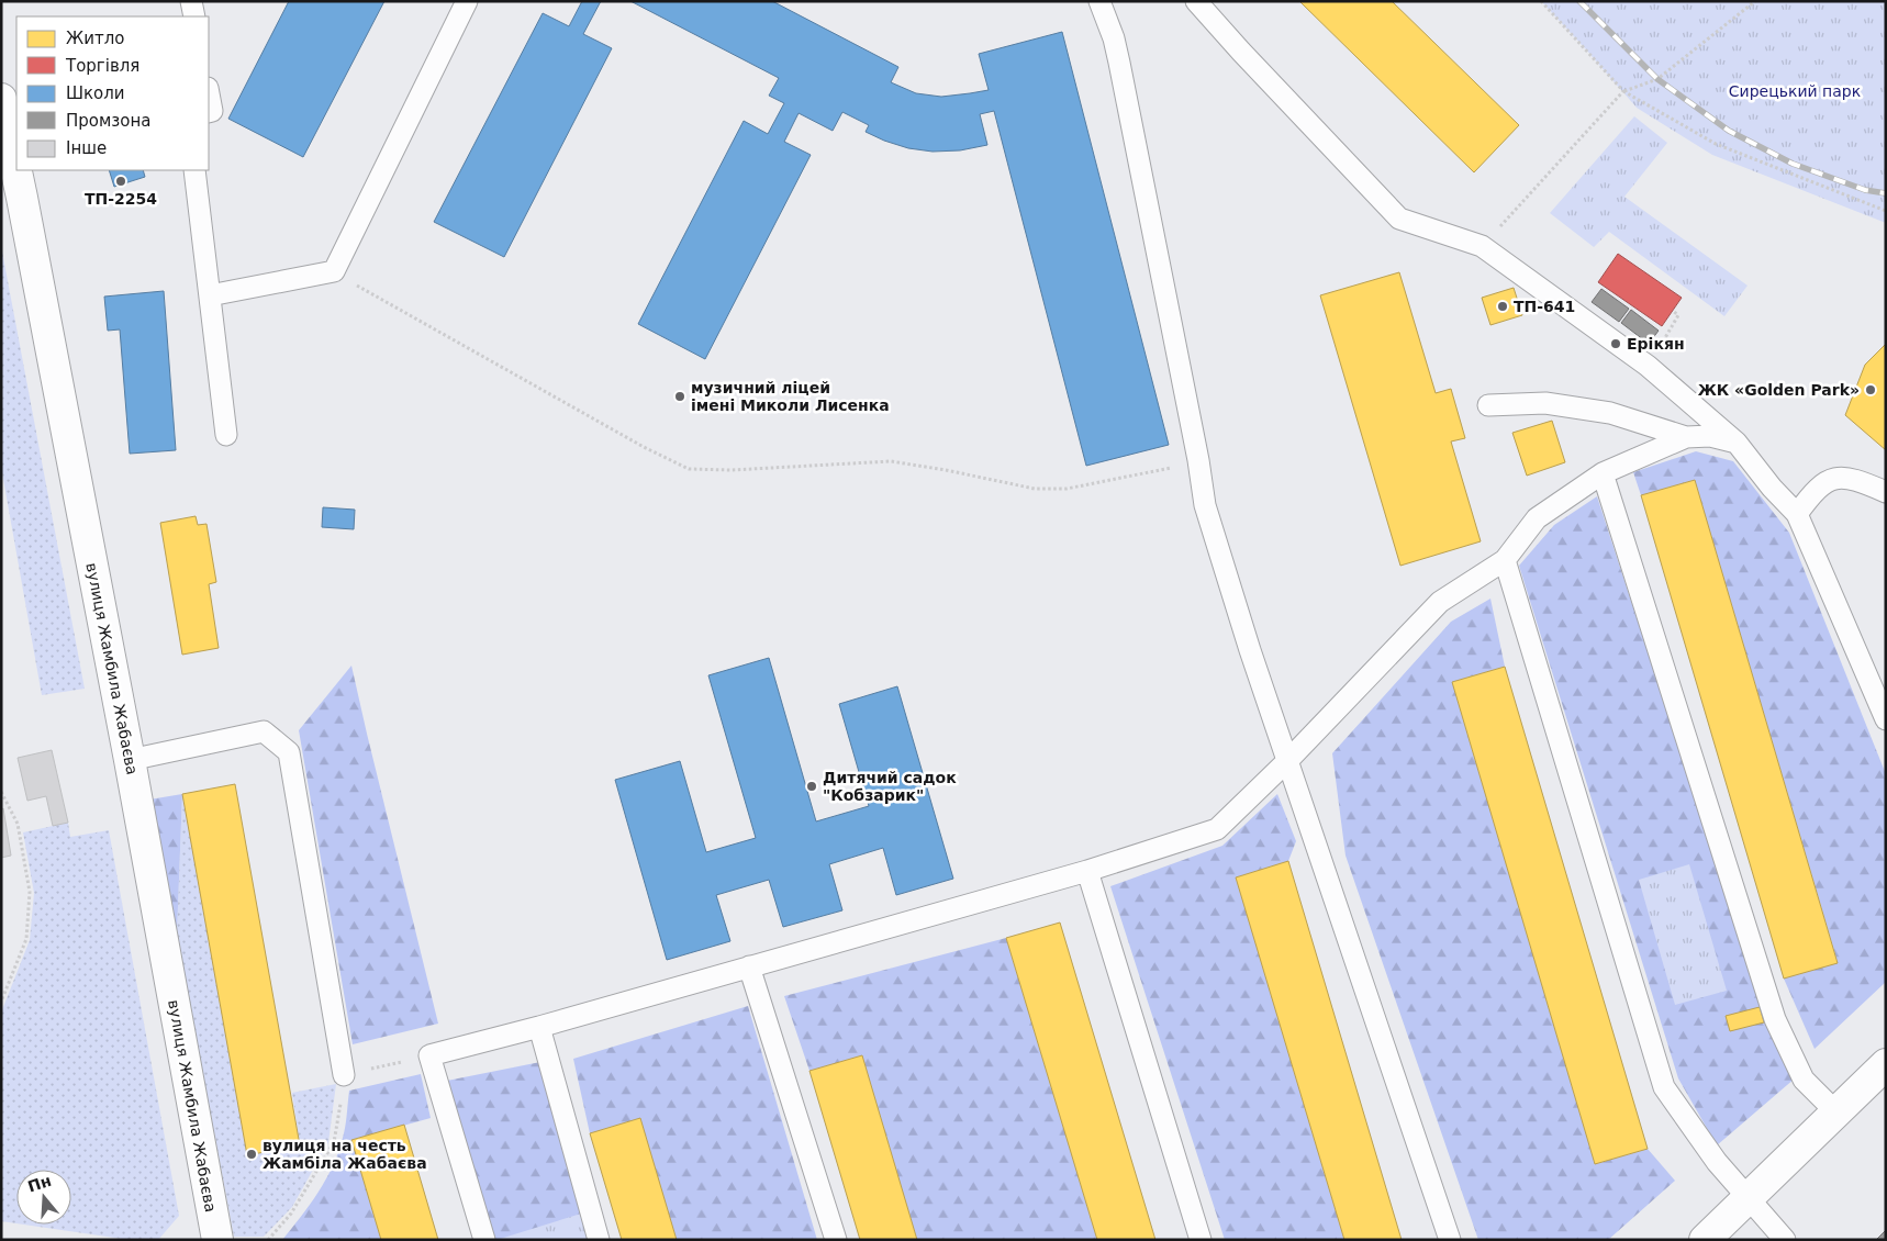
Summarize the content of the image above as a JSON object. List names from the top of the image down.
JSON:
{
  "streets": {
    "street": ["вулиця Жамбила Жабаєва"]
  },
  "parks": ["Сирецький парк"],
  "places": [
    "ТП-2254",
    "ТП-641",
    "Ерікян",
    "ЖК «Golden Park»",
    "музичний ліцей імені Миколи Лисенка",
    "Дитячий садок \"Кобзарик\"",
    "вулиця на честь Жамбіла Жабаєва"
  ],
  "legend": [
    "Житло",
    "Торгівля",
    "Школи",
    "Промзона",
    "Інше"
  ],
  "north": "top"
}
